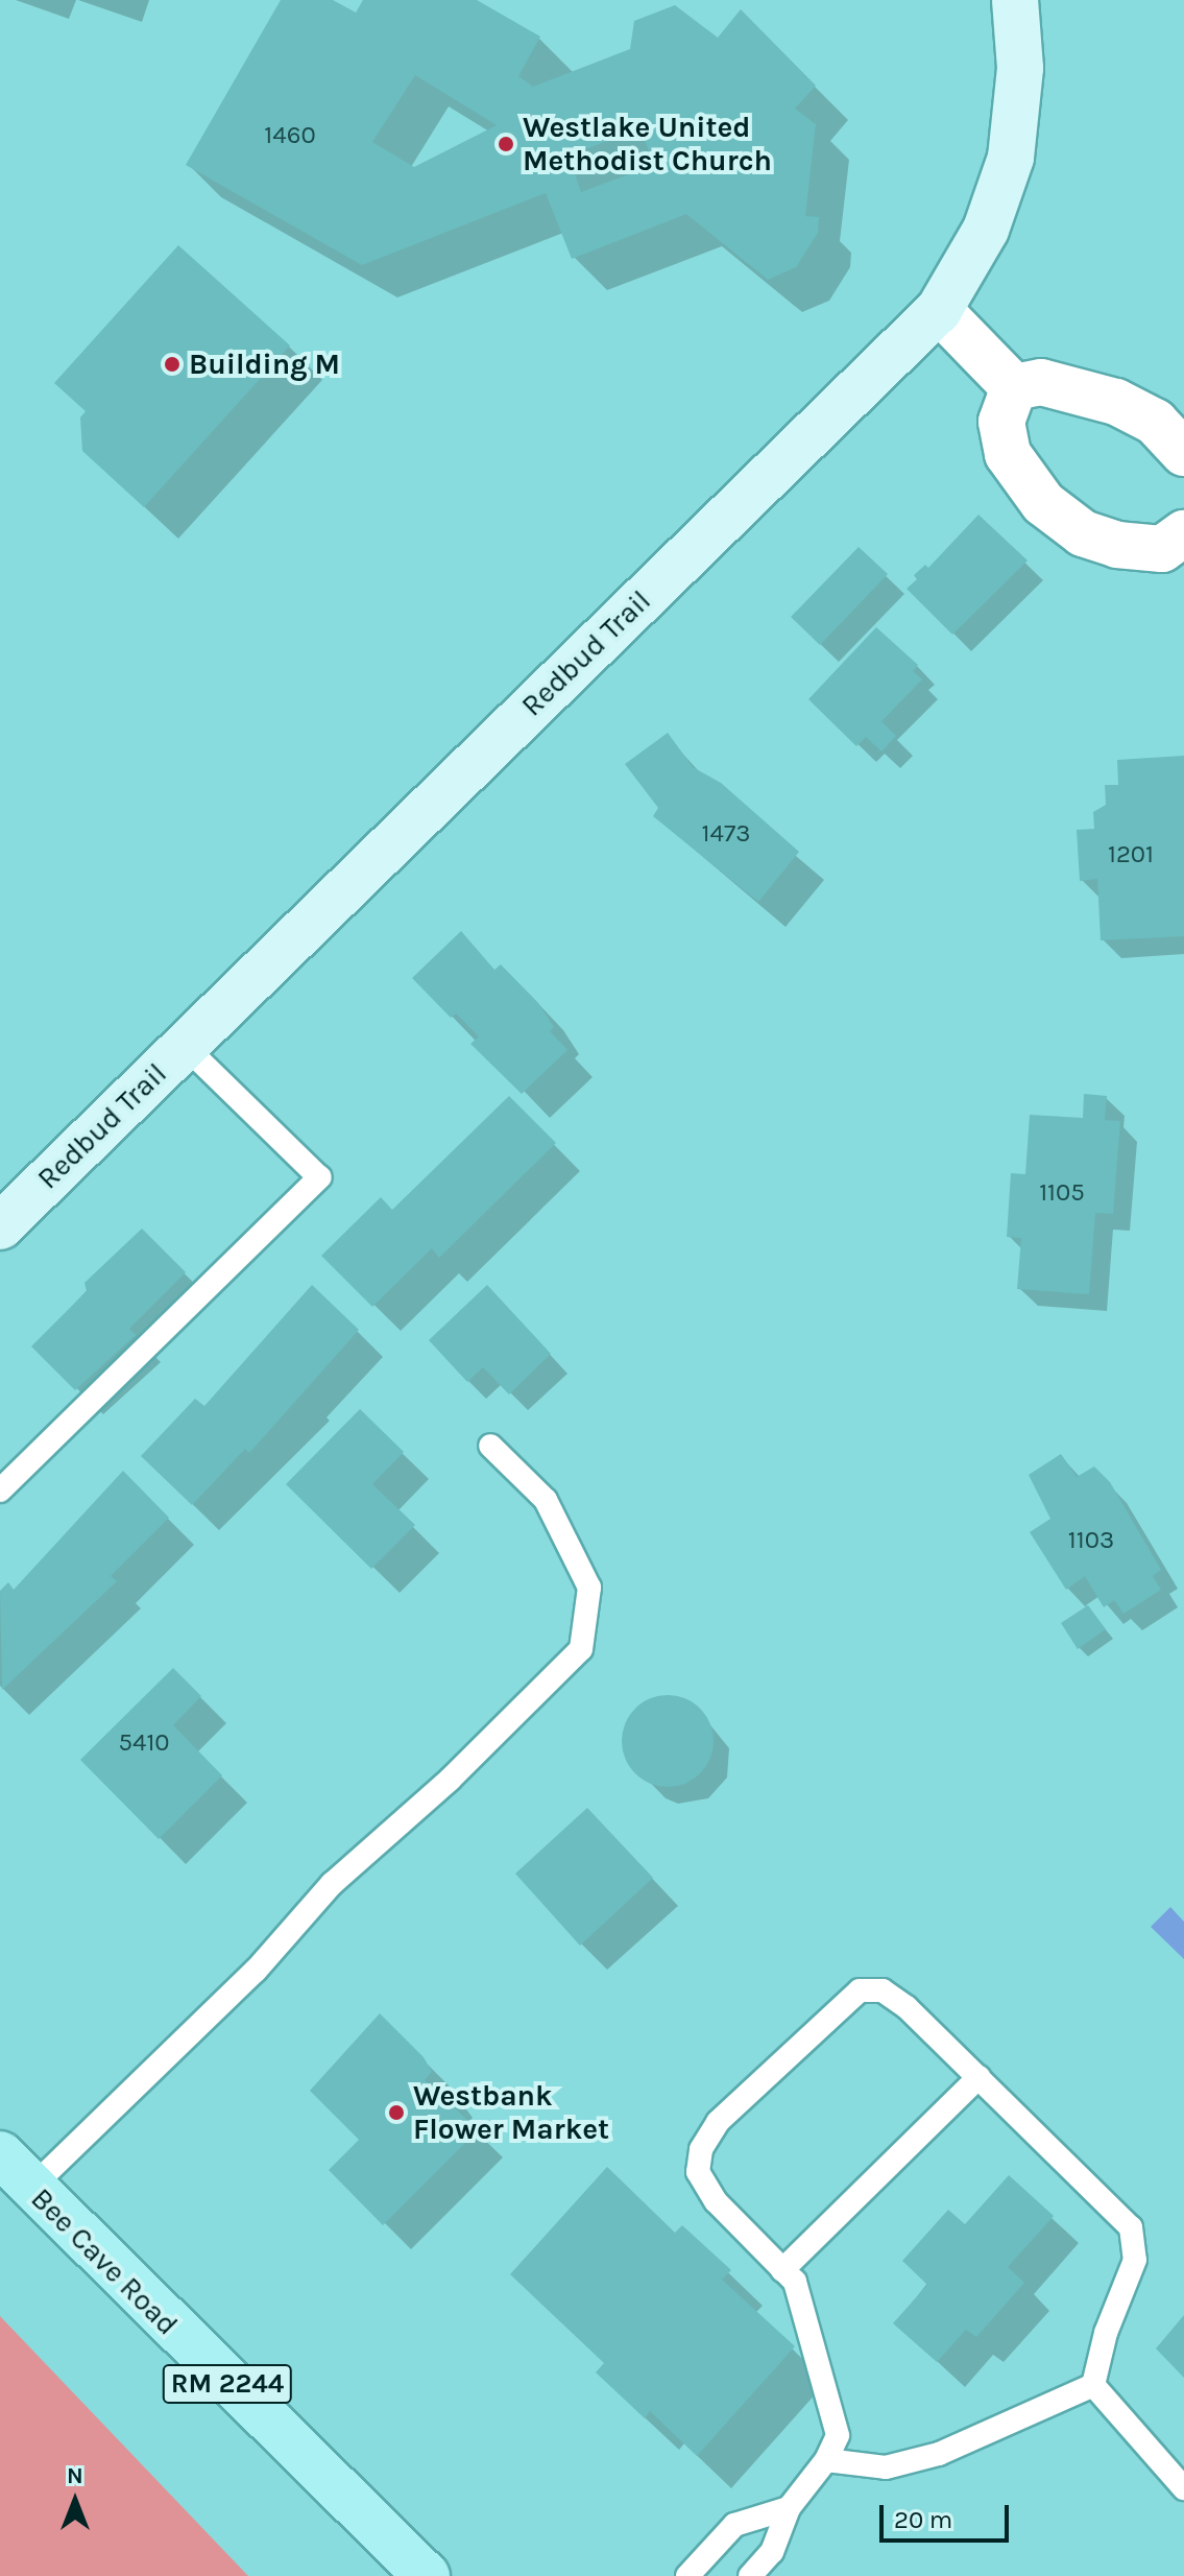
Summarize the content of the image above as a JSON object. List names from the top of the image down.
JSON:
{
  "streets": {
    "main road": ["Bee Cave Road", "RM 2244"],
    "street": ["Redbud Trail"]
  },
  "places": ["Westlake United Methodist Church", "Building M", "Westbank Flower Market"],
  "house_numbers": [
    "1460",
    "1473",
    "1201",
    "1105",
    "1103",
    "5410"
  ],
  "scale_bar": "20 m",
  "north": "top"
}
